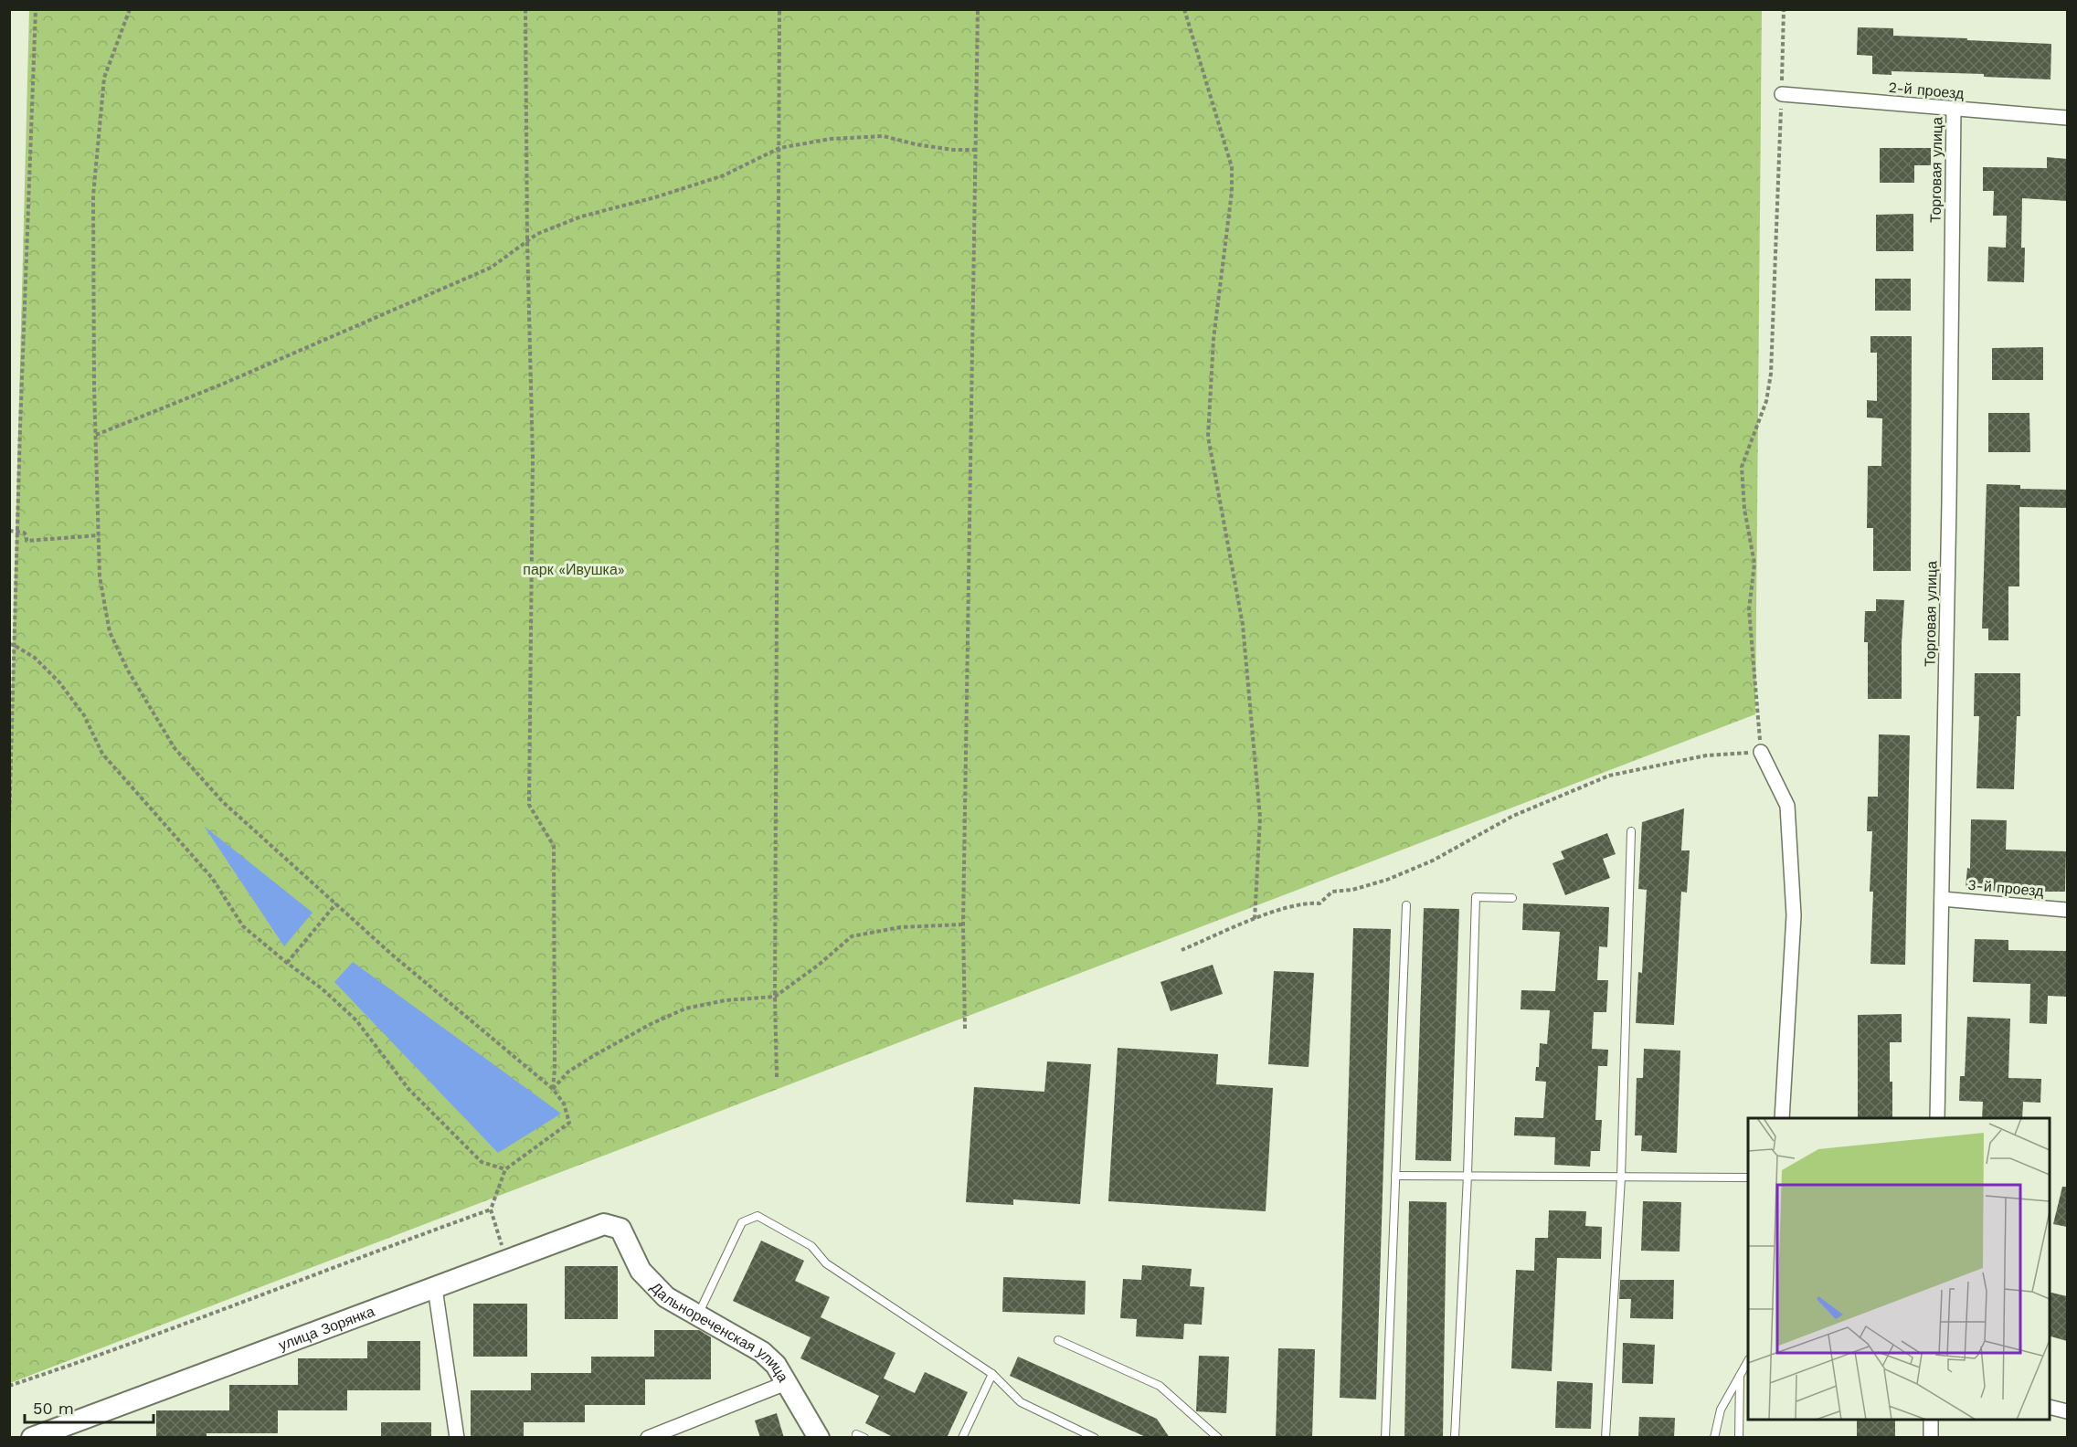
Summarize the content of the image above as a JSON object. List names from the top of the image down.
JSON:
{
  "streets": {
    "street": [
      "2-й проезд",
      "Торговая улица",
      "3-й проезд",
      "улица Зорянка",
      "Дальнореченская улица"
    ]
  },
  "crossings": [
    ["2-й проезд", "Торговая улица"],
    ["Торговая улица", "3-й проезд"],
    ["улица Зорянка", "Дальнореченская улица"]
  ],
  "parks": ["парк «Ивушка»"],
  "scale_bar": "50 m"
}
